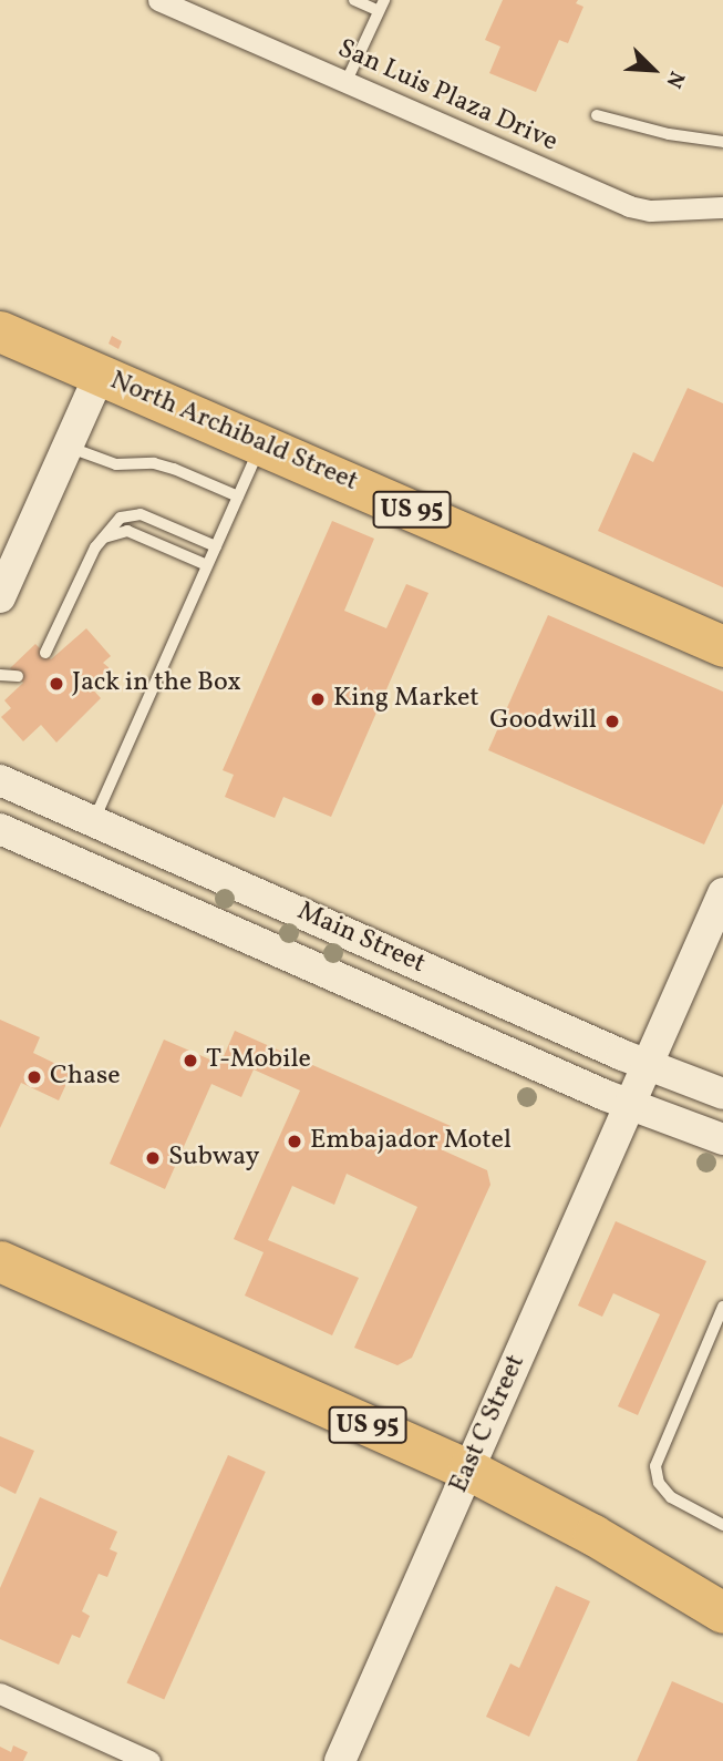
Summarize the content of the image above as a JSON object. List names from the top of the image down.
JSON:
{
  "streets": {
    "highway": ["North Archibald Street", "US 95"],
    "main road": ["Main Street", "East C Street"],
    "street": ["San Luis Plaza Drive"]
  },
  "crossings": [
    ["US 95", "East C Street"],
    ["Main Street", "East C Street"]
  ],
  "places": [
    "Jack in the Box",
    "King Market",
    "Goodwill",
    "T-Mobile",
    "Chase",
    "Embajador Motel",
    "Subway"
  ],
  "north": "bottom right"
}
